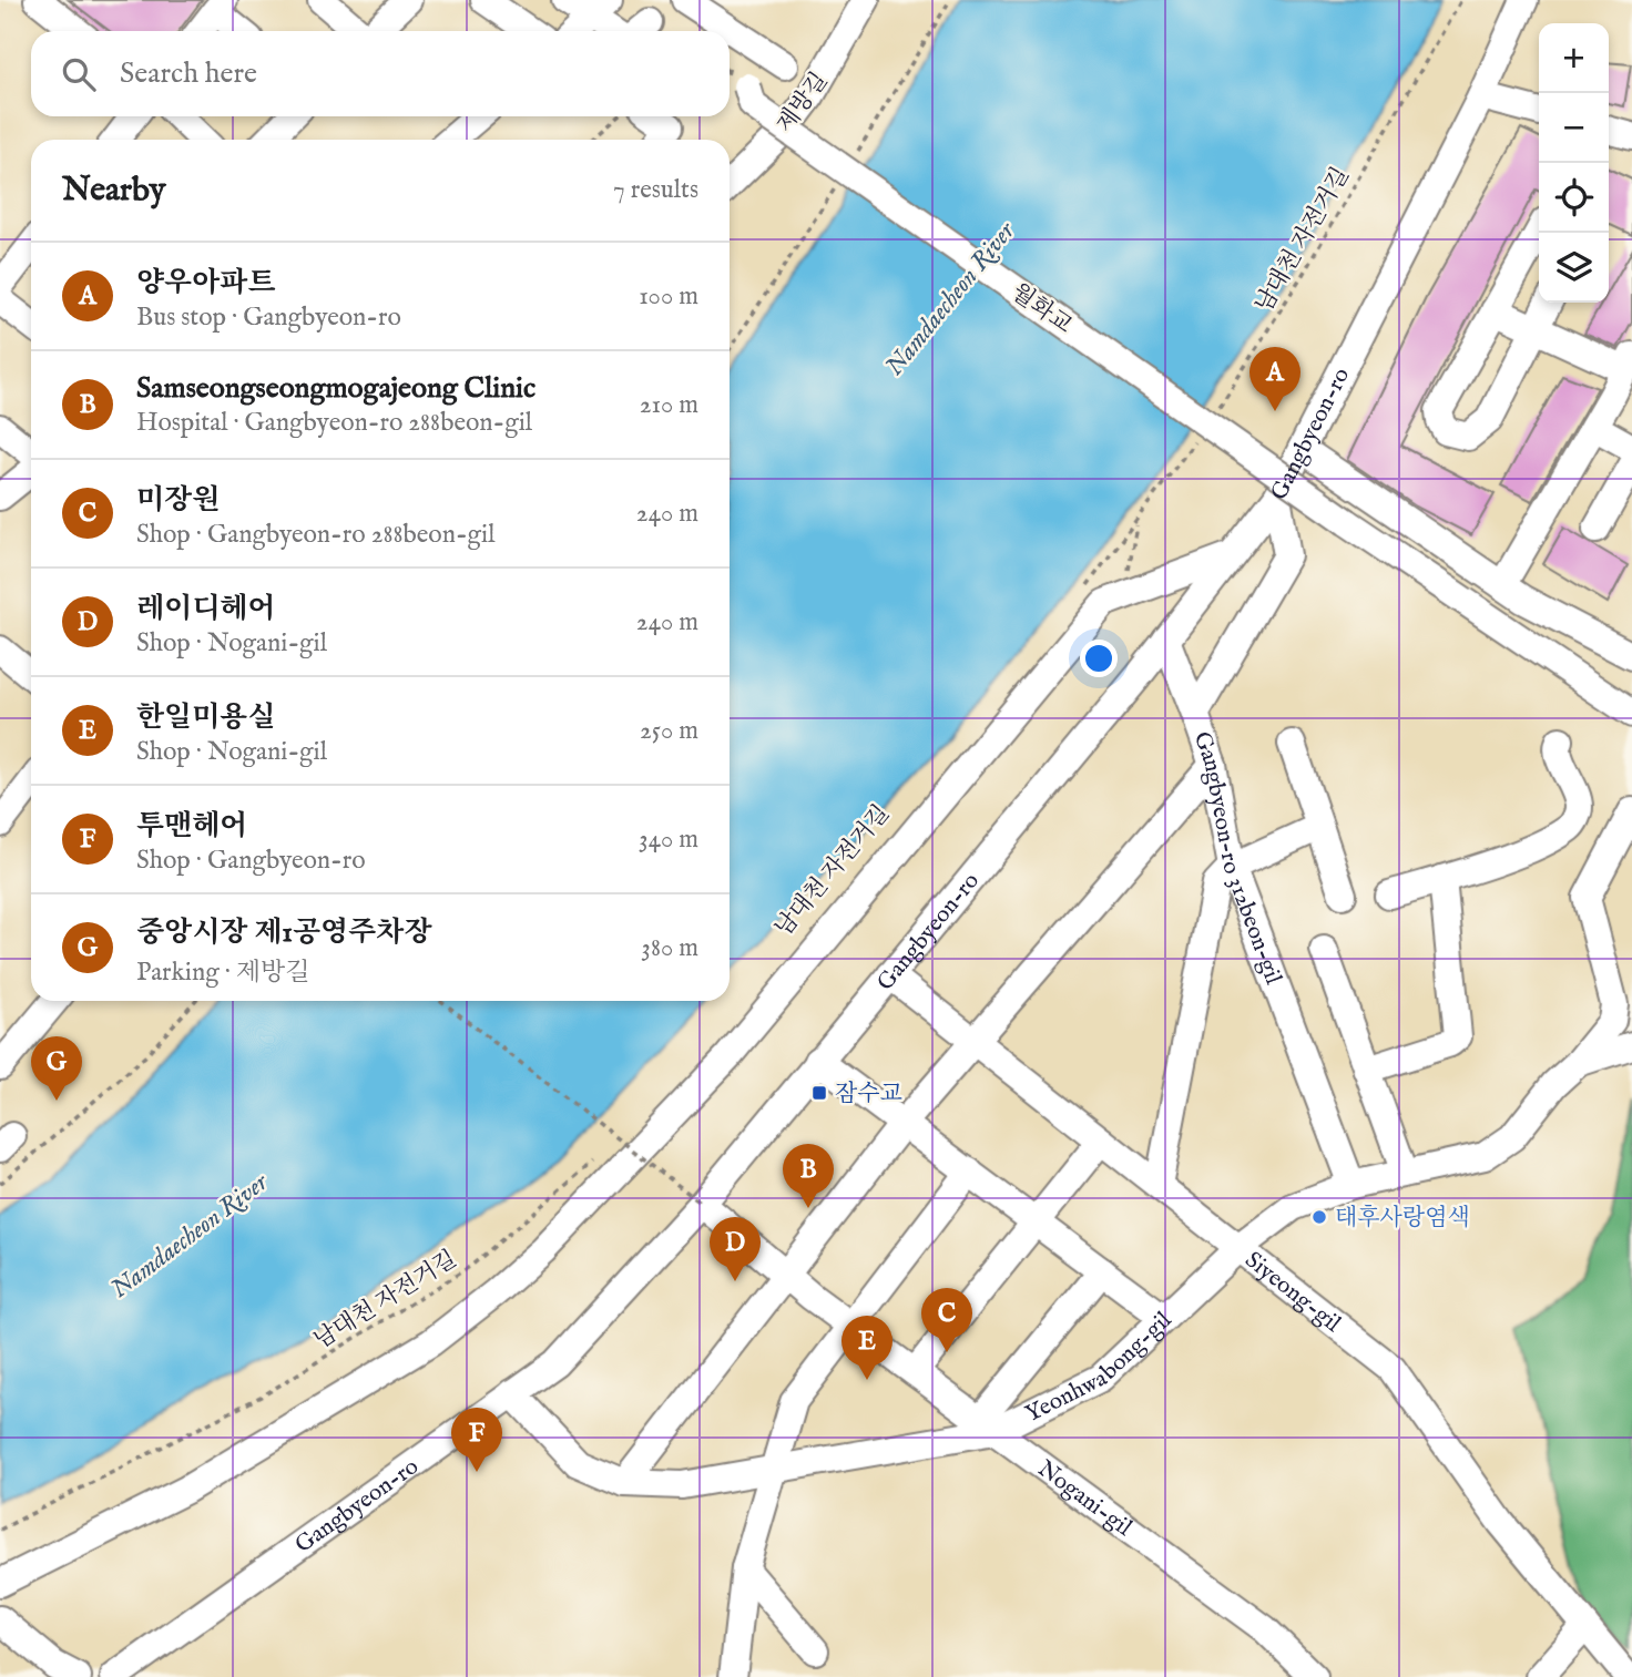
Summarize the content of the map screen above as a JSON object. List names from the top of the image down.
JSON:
{
  "streets": {
    "street": [
      "제방길",
      "월화교",
      "Gangbyeon-ro",
      "Gangbyeon-ro 312beon-gil",
      "Siyeong-gil",
      "Yeonhwabong-gil",
      "Nogani-gil"
    ],
    "path": ["남대천 자전거길"]
  },
  "crossings": [
    ["Gangbyeon-ro", "Gangbyeon-ro 312beon-gil"],
    ["Gangbyeon-ro", "Siyeong-gil"],
    ["Gangbyeon-ro", "Yeonhwabong-gil"],
    ["Gangbyeon-ro", "Nogani-gil"],
    ["Gangbyeon-ro 312beon-gil", "Yeonhwabong-gil"],
    ["Siyeong-gil", "Yeonhwabong-gil"],
    ["Yeonhwabong-gil", "Nogani-gil"]
  ],
  "water": ["Namdaecheon River"],
  "places": {
    "transit": ["잠수교"],
    "other": ["태후사랑염색"]
  },
  "page": {
    "map_buttons": ["+", "−"],
    "search": "Search here",
    "heading": ["Nearby", "7 results"],
    "list": [
      {
        "mark": "A",
        "name": "양우아파트",
        "note": "Bus stop · Gangbyeon-ro",
        "value": "100 m"
      },
      {
        "mark": "B",
        "name": "Samseongseongmogajeong Clinic",
        "note": "Hospital · Gangbyeon-ro 288beon-gil",
        "value": "210 m"
      },
      {
        "mark": "C",
        "name": "미장원",
        "note": "Shop · Gangbyeon-ro 288beon-gil",
        "value": "240 m"
      },
      {
        "mark": "D",
        "name": "레이디헤어",
        "note": "Shop · Nogani-gil",
        "value": "240 m"
      },
      {
        "mark": "E",
        "name": "한일미용실",
        "note": "Shop · Nogani-gil",
        "value": "250 m"
      },
      {
        "mark": "F",
        "name": "투맨헤어",
        "note": "Shop · Gangbyeon-ro",
        "value": "340 m"
      },
      {
        "mark": "G",
        "name": "중앙시장 제1공영주차장",
        "note": "Parking · 제방길",
        "value": "380 m"
      }
    ],
    "pins": [
      "A",
      "G",
      "B",
      "D",
      "C",
      "E",
      "F"
    ]
  }
}
